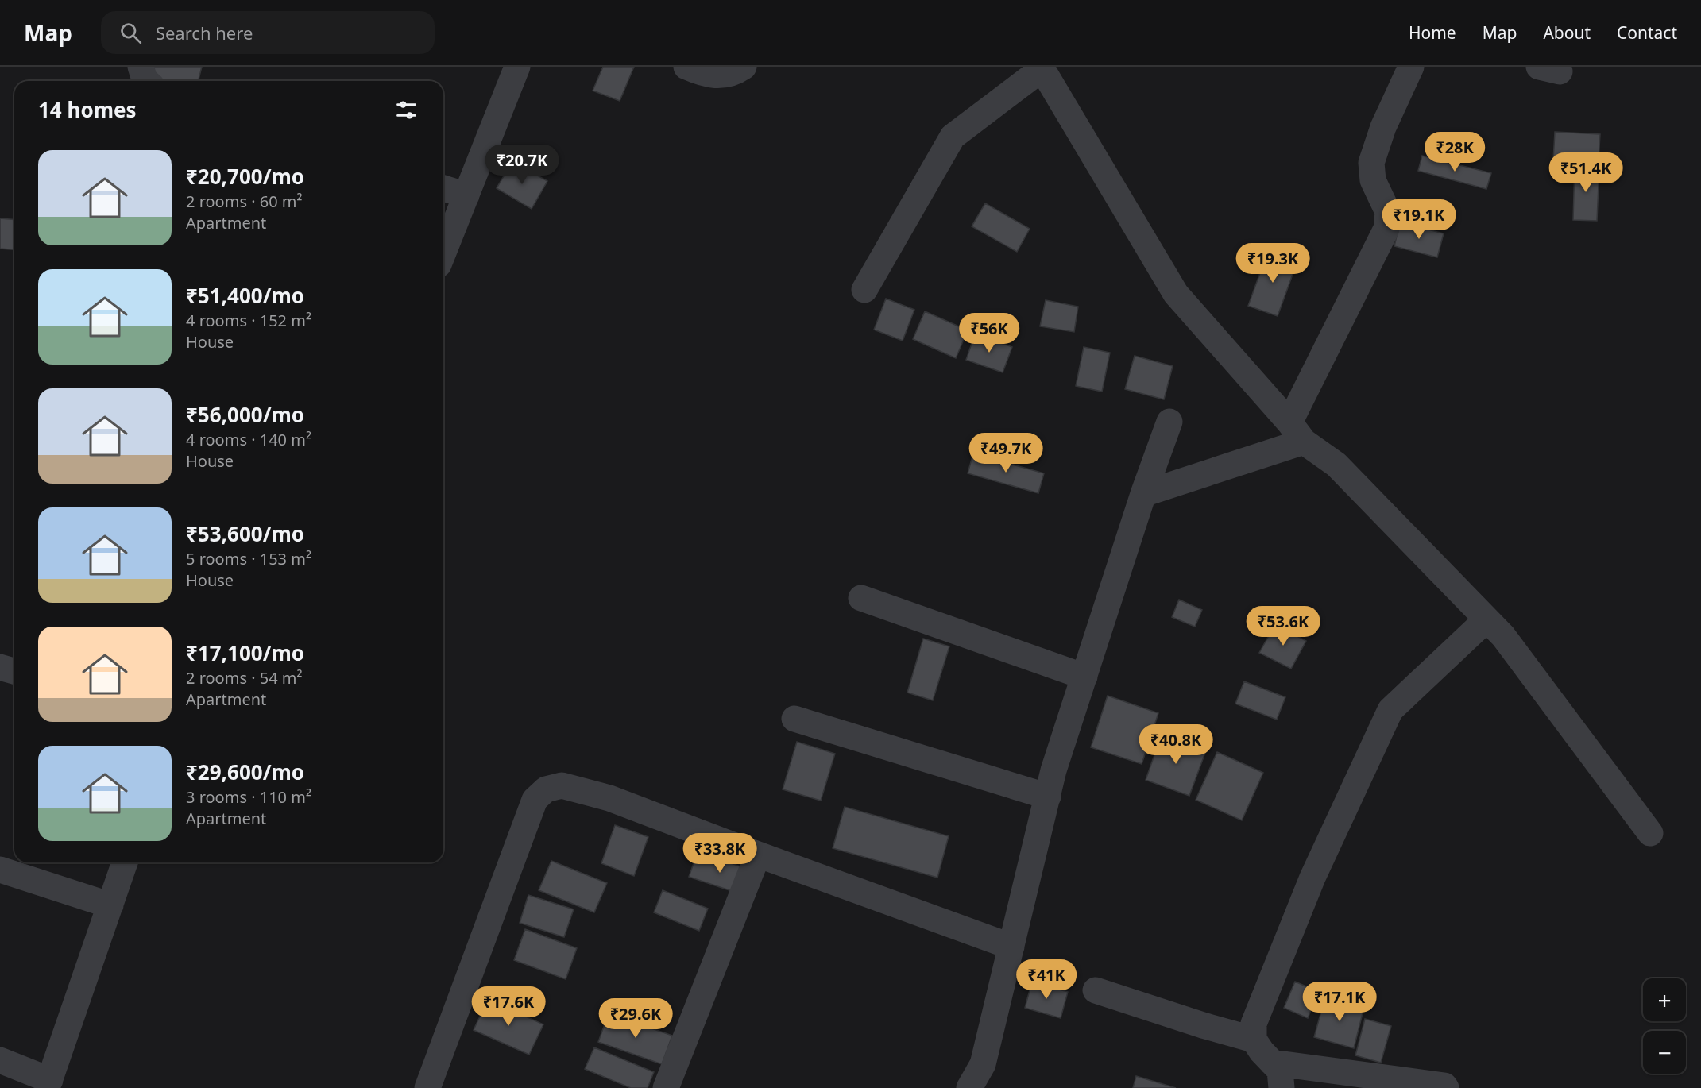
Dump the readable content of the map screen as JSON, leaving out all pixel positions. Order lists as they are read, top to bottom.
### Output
{
  "page": {
    "header": "Map",
    "search": "Search here",
    "nav": [
      "Home",
      "Map",
      "About",
      "Contact"
    ],
    "heading": "14 homes",
    "price": [
      "₹28K",
      "₹20.7K",
      "₹51.4K",
      "₹19.1K",
      "₹19.3K",
      "₹56K",
      "₹49.7K",
      "₹53.6K",
      "₹40.8K",
      "₹33.8K",
      "₹41K",
      "₹17.1K",
      "₹17.6K",
      "₹29.6K"
    ],
    "list": [
      {
        "name": "₹20,700/mo",
        "note": "2 rooms · 60 m² · Apartment"
      },
      {
        "name": "₹51,400/mo",
        "note": "4 rooms · 152 m² · House"
      },
      {
        "name": "₹56,000/mo",
        "note": "4 rooms · 140 m² · House"
      },
      {
        "name": "₹53,600/mo",
        "note": "5 rooms · 153 m² · House"
      },
      {
        "name": "₹17,100/mo",
        "note": "2 rooms · 54 m² · Apartment"
      },
      {
        "name": "₹29,600/mo",
        "note": "3 rooms · 110 m² · Apartment"
      }
    ],
    "map_buttons": ["+", "−"]
  }
}
